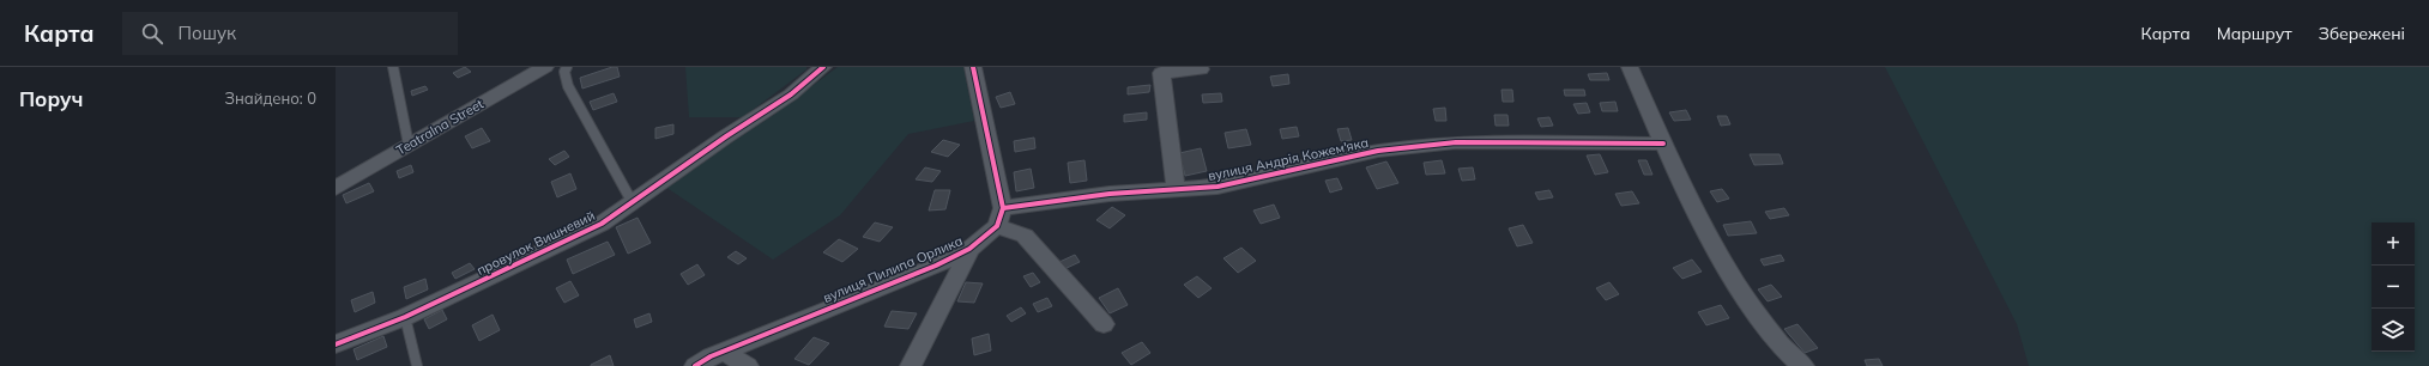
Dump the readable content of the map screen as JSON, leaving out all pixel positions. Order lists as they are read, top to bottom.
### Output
{
  "streets": {
    "street": [
      "Teatralna Street",
      "вулиця Андрія Кожем'яка",
      "провулок Вишневий",
      "вулиця Пилипа Орлика"
    ]
  },
  "crossings": [
    ["вулиця Андрія Кожем'яка", "вулиця Пилипа Орлика"]
  ],
  "page": {
    "header": "Карта",
    "search": "Пошук",
    "nav": ["Карта", "Маршрут", "Збережені"],
    "heading": ["Поруч", "Знайдено: 0"],
    "map_buttons": ["+", "−"]
  }
}
